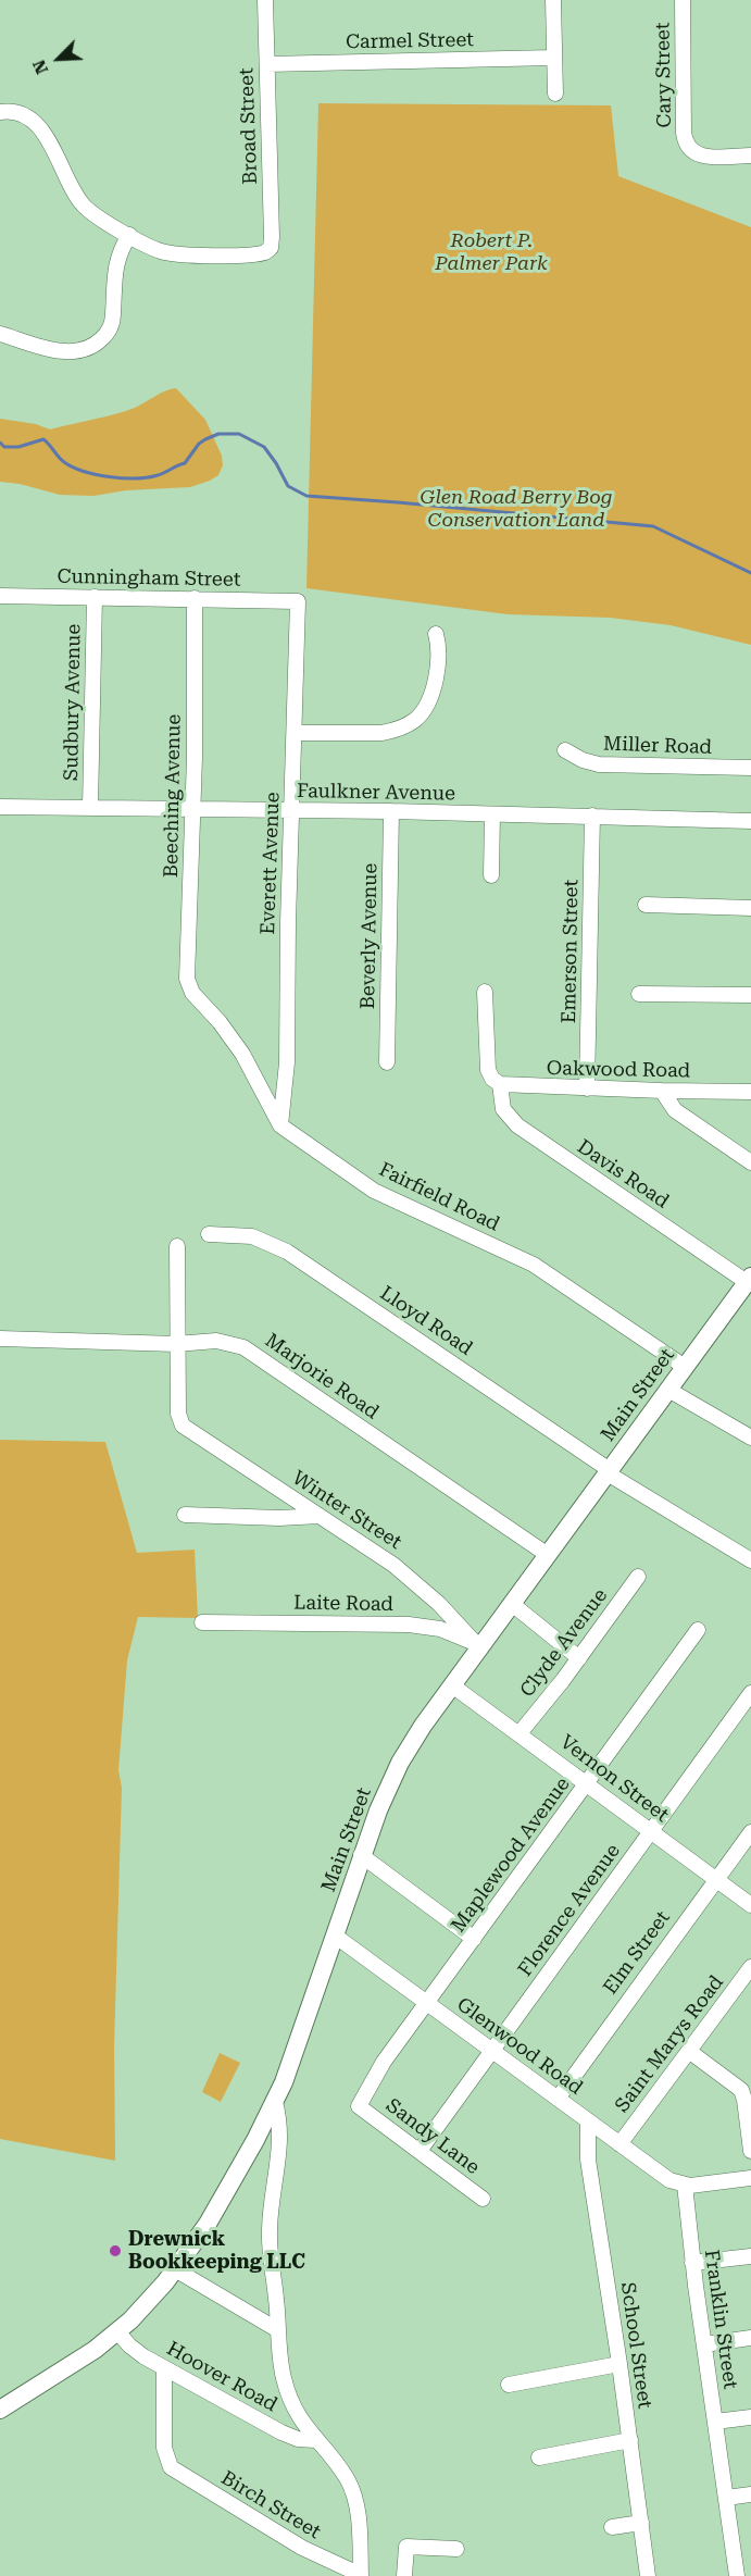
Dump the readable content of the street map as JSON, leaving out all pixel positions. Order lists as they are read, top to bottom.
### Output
{
  "streets": {
    "main road": ["Main Street"],
    "street": [
      "Carmel Street",
      "Cary Street",
      "Broad Street",
      "Cunningham Street",
      "Sudbury Avenue",
      "Miller Road",
      "Faulkner Avenue",
      "Beeching Avenue",
      "Everett Avenue",
      "Beverly Avenue",
      "Emerson Street",
      "Oakwood Road",
      "Davis Road",
      "Fairfield Road",
      "Lloyd Road",
      "Marjorie Road",
      "Winter Street",
      "Laite Road",
      "Clyde Avenue",
      "Vernon Street",
      "Maplewood Avenue",
      "Florence Avenue",
      "Elm Street",
      "Saint Marys Road",
      "Glenwood Road",
      "Sandy Lane",
      "Franklin Street",
      "School Street",
      "Hoover Road",
      "Birch Street"
    ]
  },
  "crossings": [
    ["Carmel Street", "Broad Street"],
    ["Cunningham Street", "Sudbury Avenue"],
    ["Cunningham Street", "Beeching Avenue"],
    ["Cunningham Street", "Everett Avenue"],
    ["Sudbury Avenue", "Faulkner Avenue"],
    ["Faulkner Avenue", "Beeching Avenue"],
    ["Faulkner Avenue", "Everett Avenue"],
    ["Faulkner Avenue", "Beverly Avenue"],
    ["Faulkner Avenue", "Emerson Street"],
    ["Beeching Avenue", "Fairfield Road"],
    ["Everett Avenue", "Fairfield Road"],
    ["Emerson Street", "Oakwood Road"],
    ["Oakwood Road", "Davis Road"],
    ["Davis Road", "Main Street"],
    ["Fairfield Road", "Main Street"],
    ["Lloyd Road", "Main Street"],
    ["Marjorie Road", "Main Street"],
    ["Marjorie Road", "Winter Street"],
    ["Main Street", "Winter Street"],
    ["Main Street", "Laite Road"],
    ["Main Street", "Vernon Street"],
    ["Main Street", "Glenwood Road"],
    ["Main Street", "Hoover Road"],
    ["Winter Street", "Laite Road"],
    ["Clyde Avenue", "Vernon Street"],
    ["Vernon Street", "Maplewood Avenue"],
    ["Vernon Street", "Florence Avenue"],
    ["Vernon Street", "Elm Street"],
    ["Maplewood Avenue", "Glenwood Road"],
    ["Maplewood Avenue", "Sandy Lane"],
    ["Florence Avenue", "Glenwood Road"],
    ["Florence Avenue", "Sandy Lane"],
    ["Elm Street", "Glenwood Road"],
    ["Saint Marys Road", "Glenwood Road"],
    ["Glenwood Road", "Franklin Street"],
    ["Glenwood Road", "School Street"],
    ["Hoover Road", "Birch Street"]
  ],
  "parks": ["Robert P. Palmer Park", "Glen Road Berry Bog Conservation Land"],
  "places": ["Drewnick Bookkeeping LLC"],
  "north": "bottom left"
}
